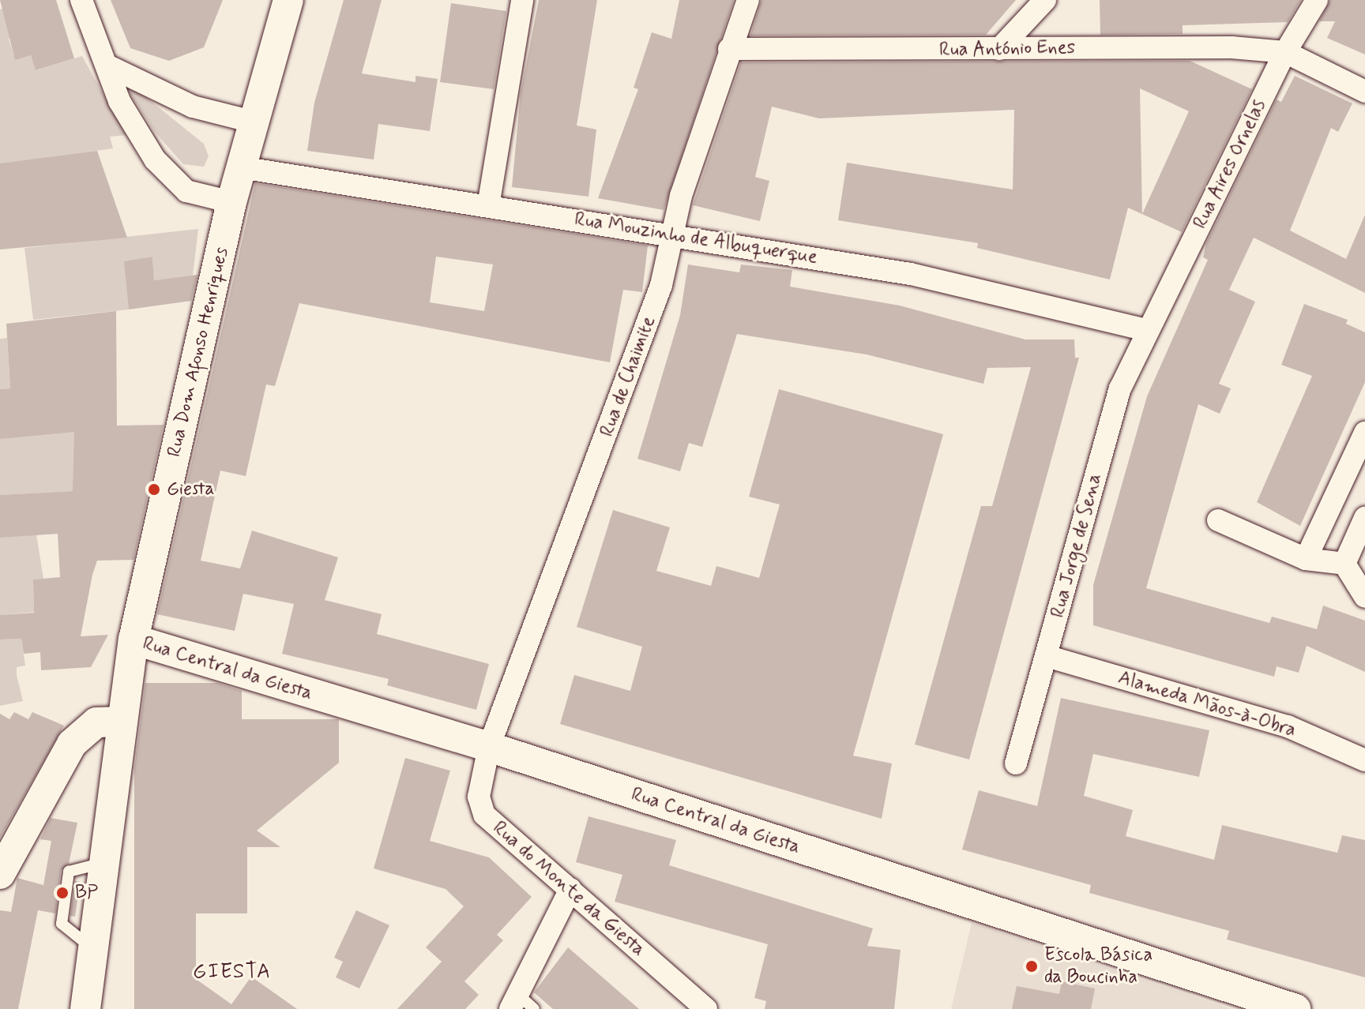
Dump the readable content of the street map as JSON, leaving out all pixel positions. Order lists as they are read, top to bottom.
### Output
{
  "streets": {
    "street": [
      "Rua António Enes",
      "Rua Aires Ornelas",
      "Rua Mouzinho de Albuquerque",
      "Rua Dom Afonso Henriques",
      "Rua de Chaimite",
      "Rua Jorge de Sena",
      "Rua Central da Giesta",
      "Alameda Mãos-à-Obra",
      "Rua do Monte da Giesta"
    ]
  },
  "crossings": [
    ["Rua António Enes", "Rua Aires Ornelas"],
    ["Rua António Enes", "Rua de Chaimite"],
    ["Rua Aires Ornelas", "Rua Mouzinho de Albuquerque"],
    ["Rua Aires Ornelas", "Rua Jorge de Sena"],
    ["Rua Mouzinho de Albuquerque", "Rua Dom Afonso Henriques"],
    ["Rua Mouzinho de Albuquerque", "Rua de Chaimite"],
    ["Rua Mouzinho de Albuquerque", "Rua Jorge de Sena"],
    ["Rua Dom Afonso Henriques", "Rua Central da Giesta"],
    ["Rua de Chaimite", "Rua Central da Giesta"],
    ["Rua de Chaimite", "Rua do Monte da Giesta"],
    ["Rua Jorge de Sena", "Alameda Mãos-à-Obra"],
    ["Rua Central da Giesta", "Rua do Monte da Giesta"]
  ],
  "districts": ["GIESTA"],
  "places": ["Giesta", "BP", "Escola Básica da Boucinha"]
}
